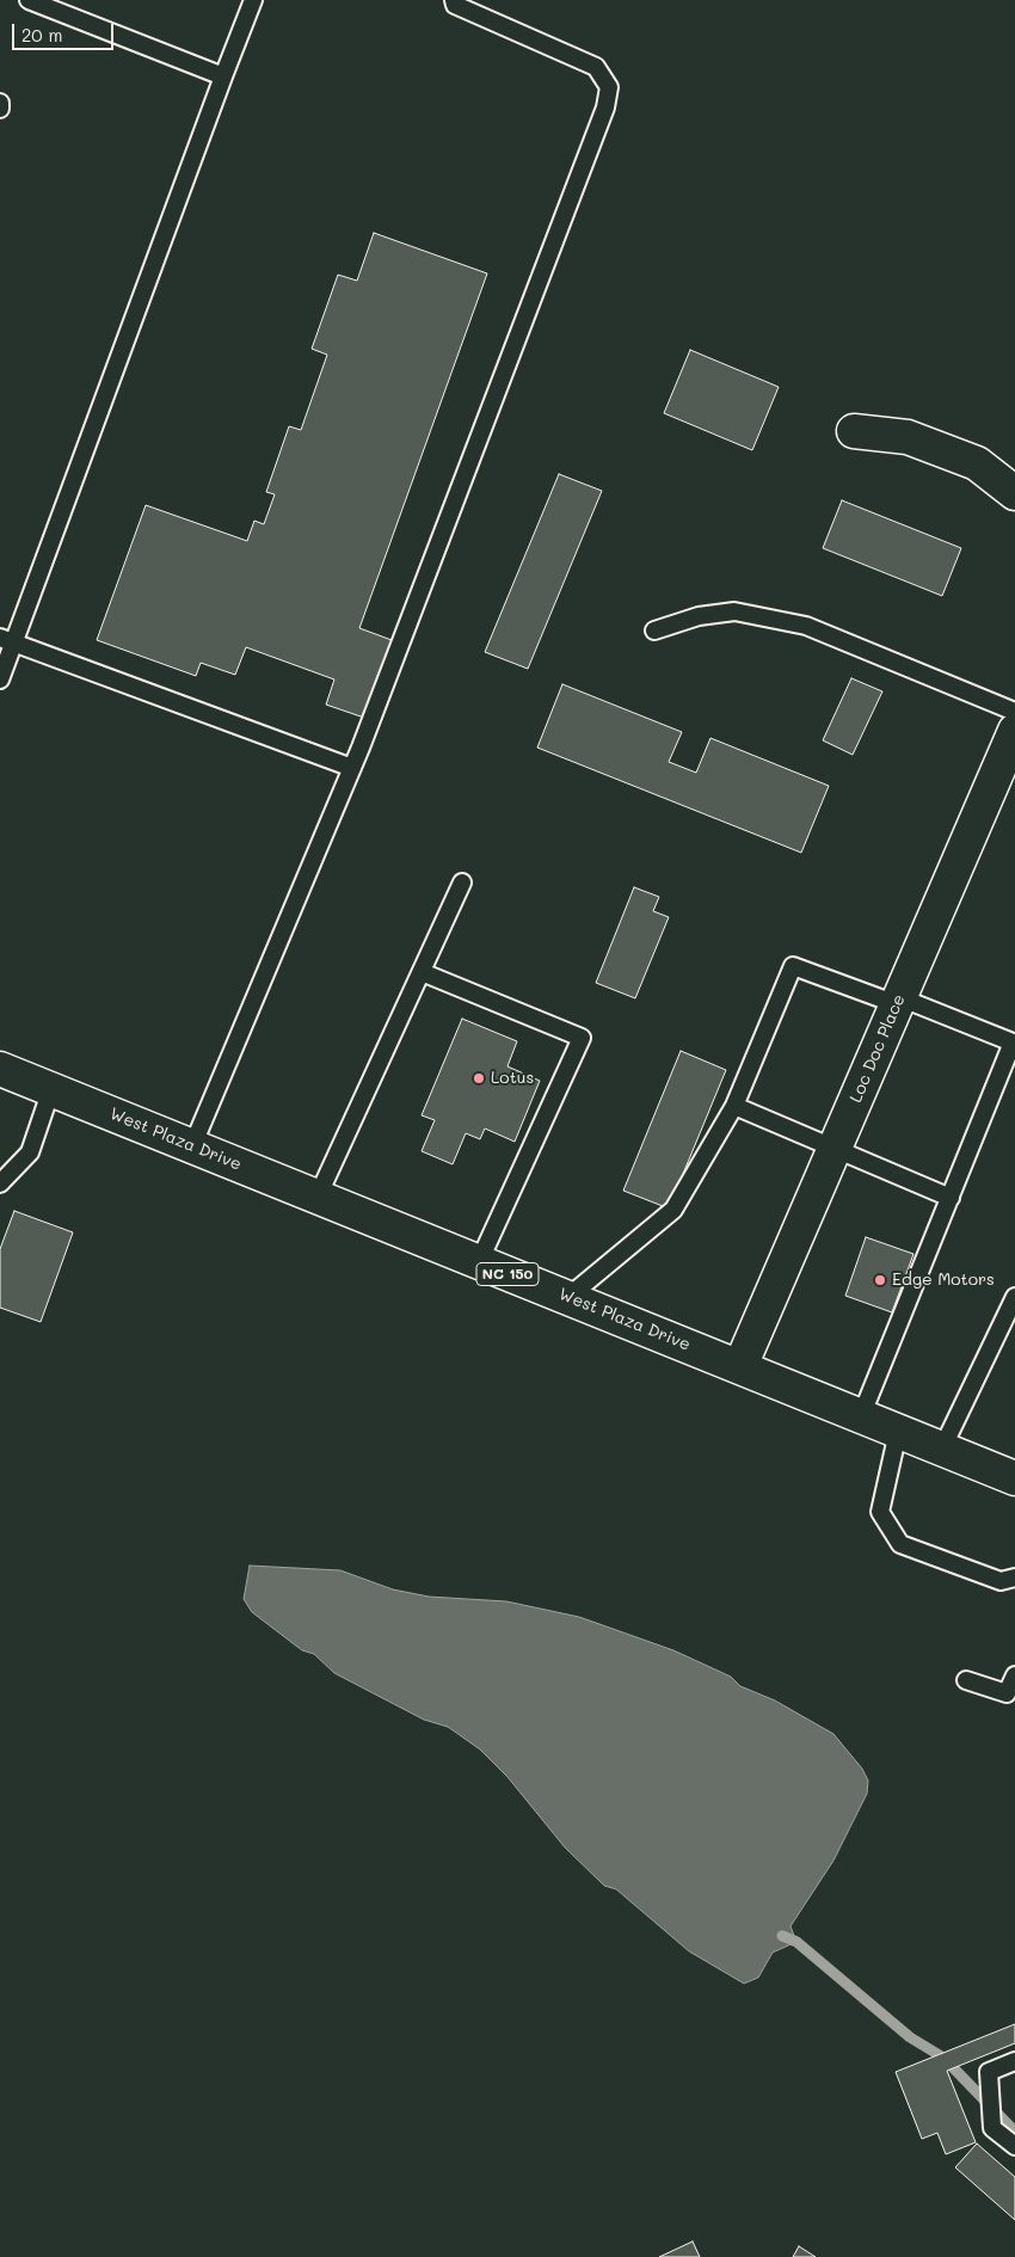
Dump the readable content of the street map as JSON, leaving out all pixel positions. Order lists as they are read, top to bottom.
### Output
{
  "streets": {
    "main road": ["Loc Doc Place", "West Plaza Drive", "NC 150"]
  },
  "crossings": [
    ["Loc Doc Place", "West Plaza Drive"]
  ],
  "places": ["Lotus", "Edge Motors"],
  "scale_bar": "20 m"
}
